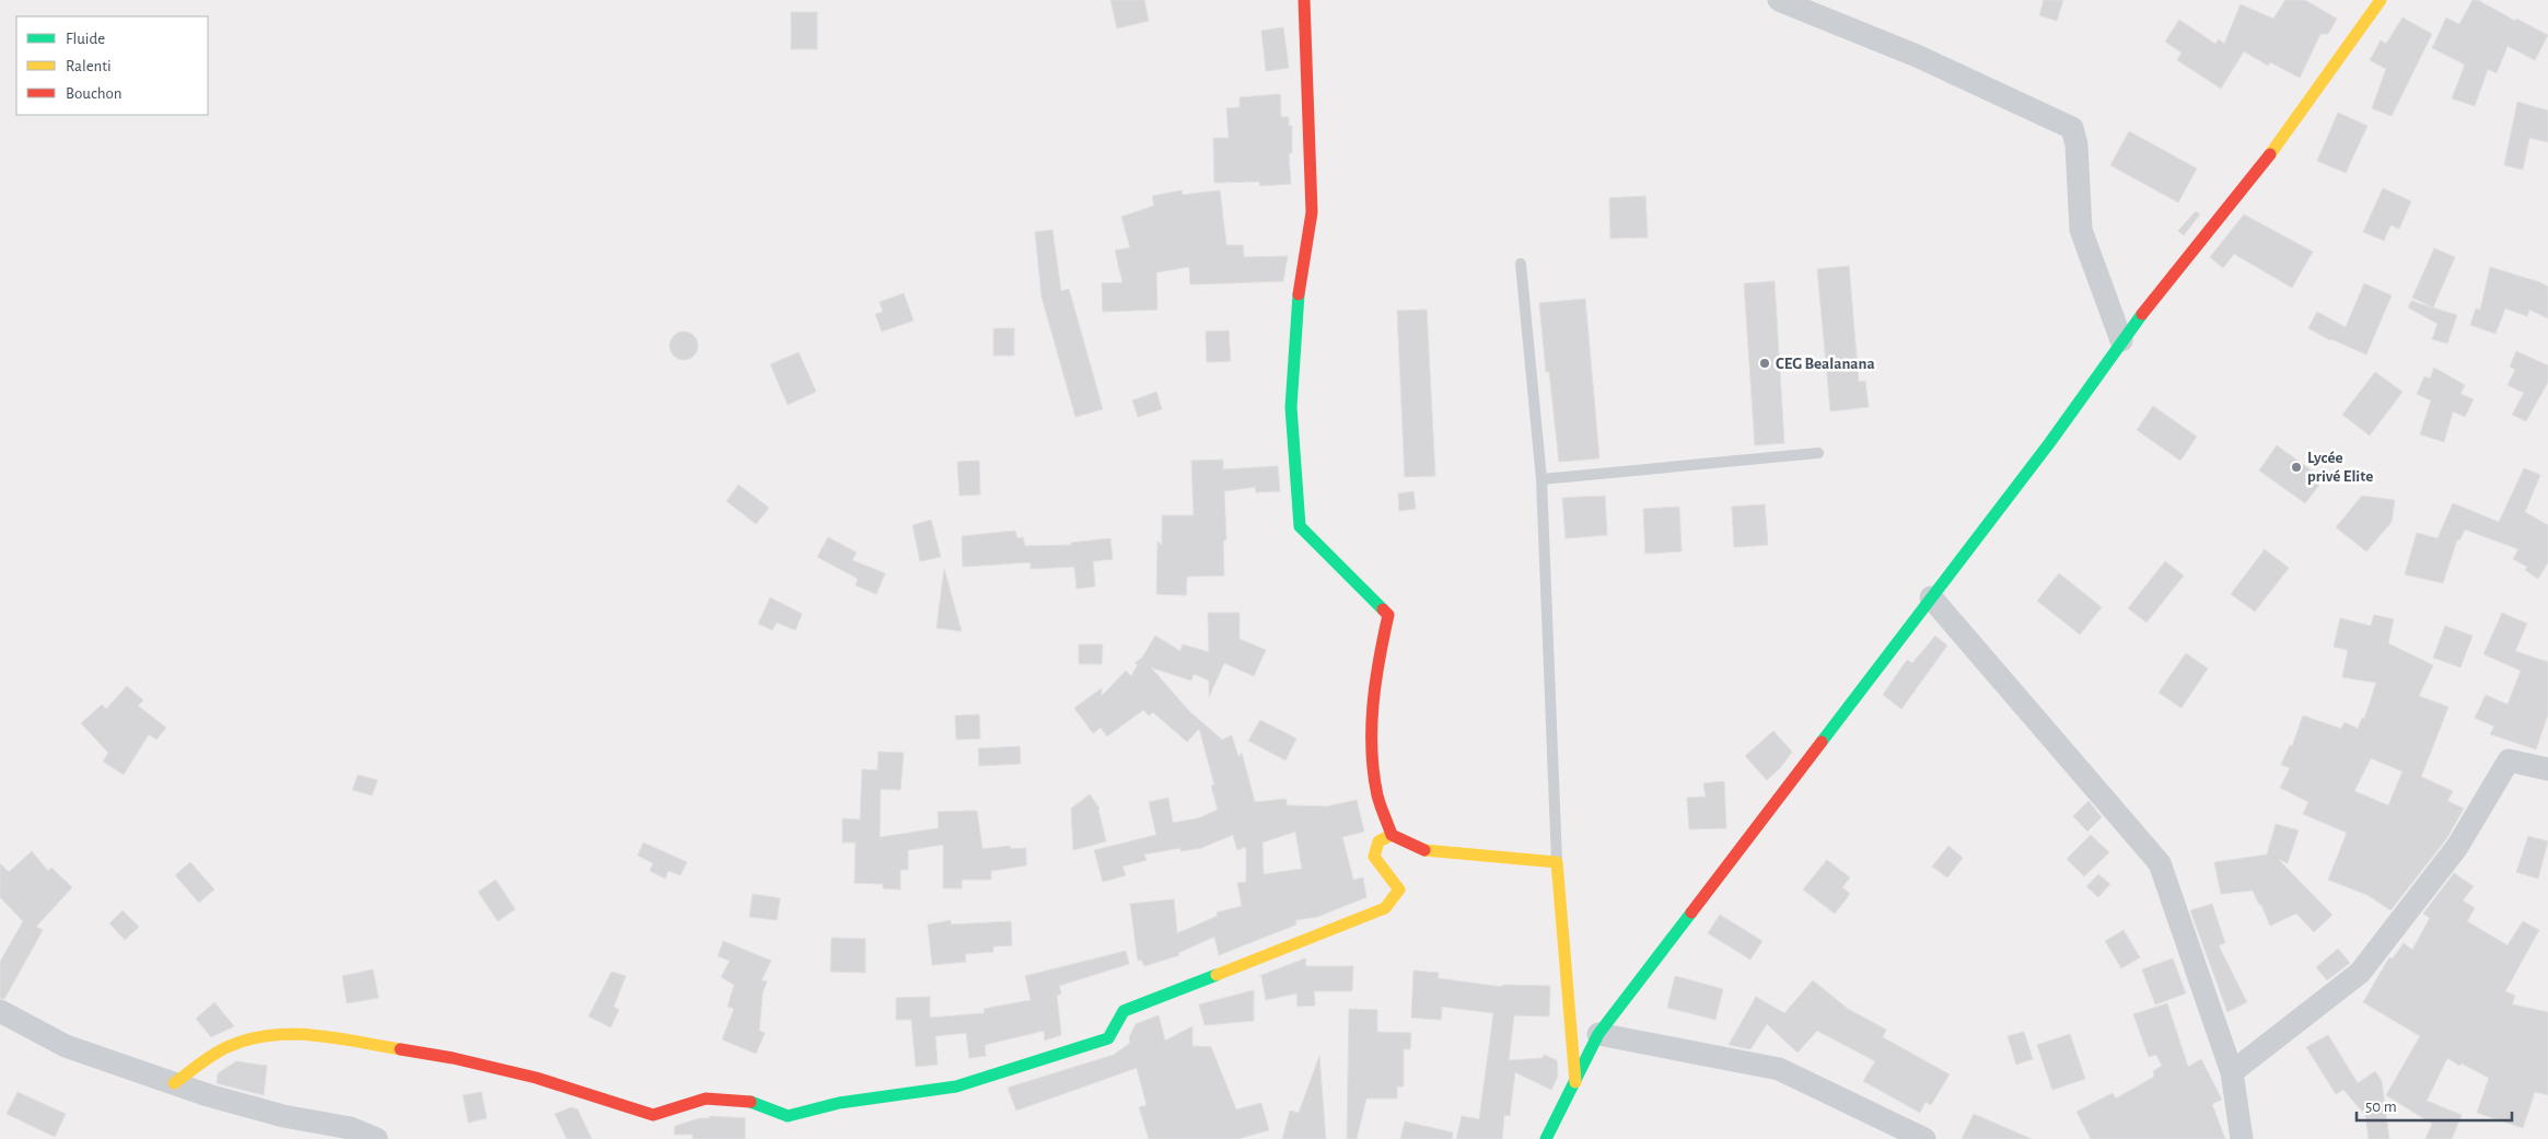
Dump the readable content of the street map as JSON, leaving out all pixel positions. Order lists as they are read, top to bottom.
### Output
{
  "places": ["CEG Bealanana", "Lycée privé Elite"],
  "legend": ["Fluide", "Ralenti", "Bouchon"],
  "scale_bar": "50 m"
}
